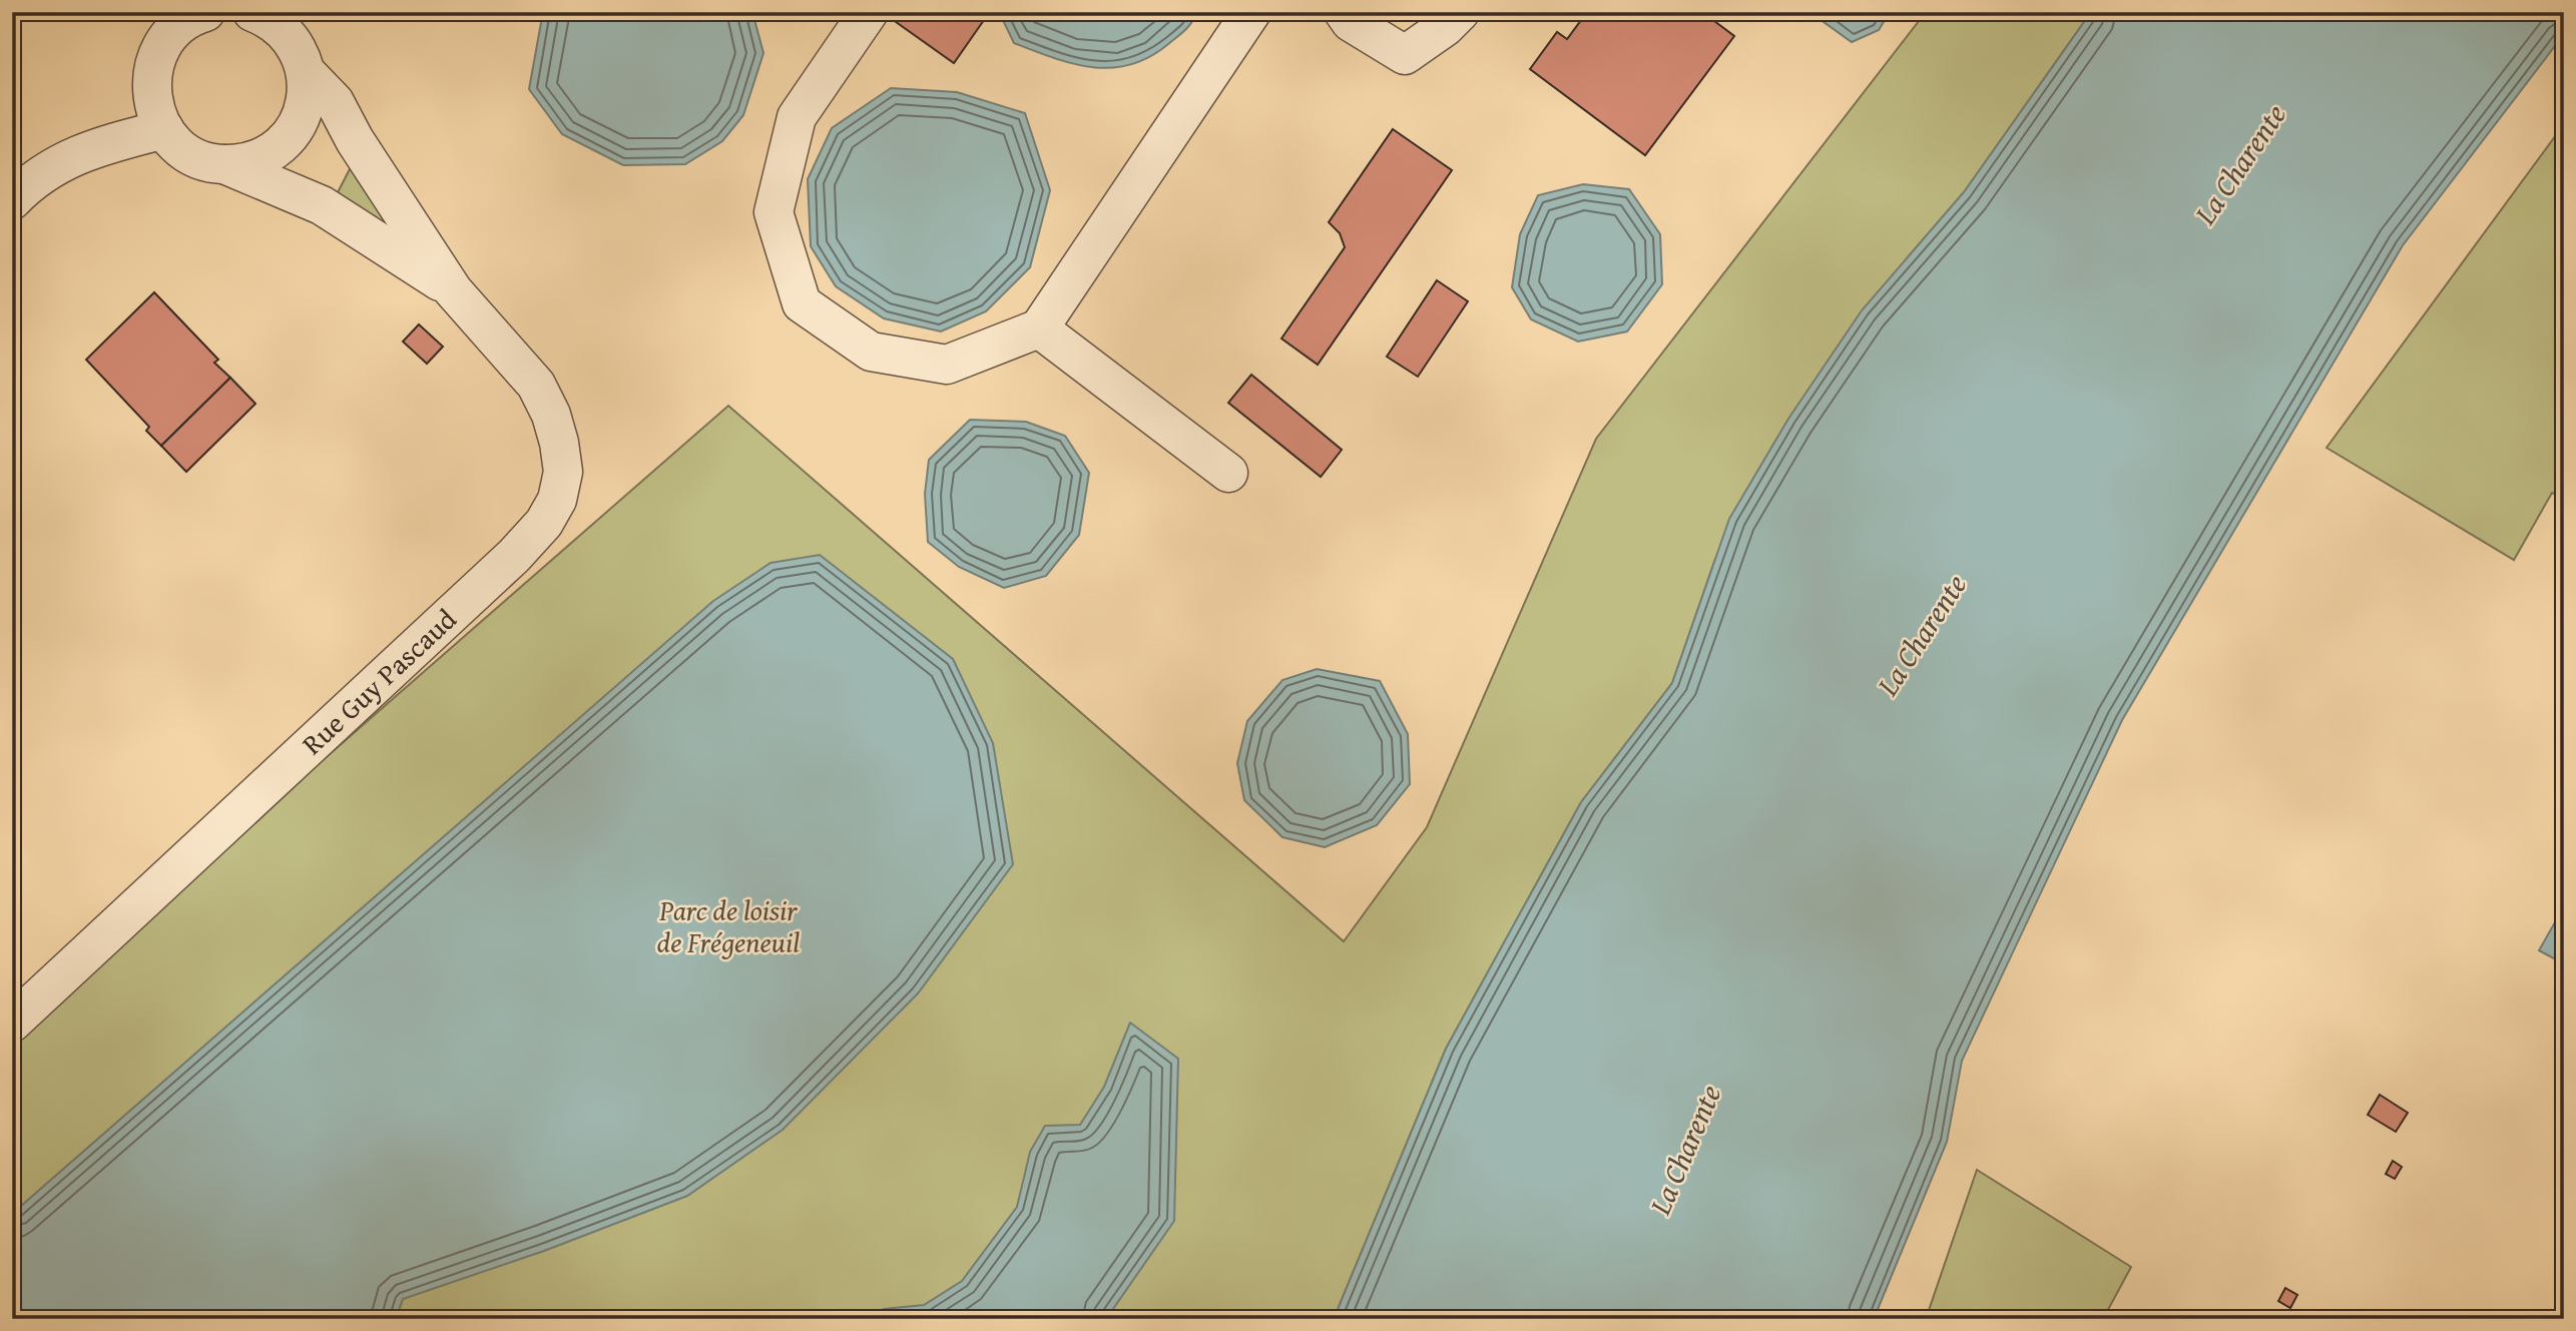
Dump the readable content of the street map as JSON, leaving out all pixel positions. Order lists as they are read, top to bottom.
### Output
{
  "streets": {
    "street": ["Rue Guy Pascaud"]
  },
  "water": ["La Charente"],
  "parks": ["Parc de loisir de Frégeneuil"]
}
